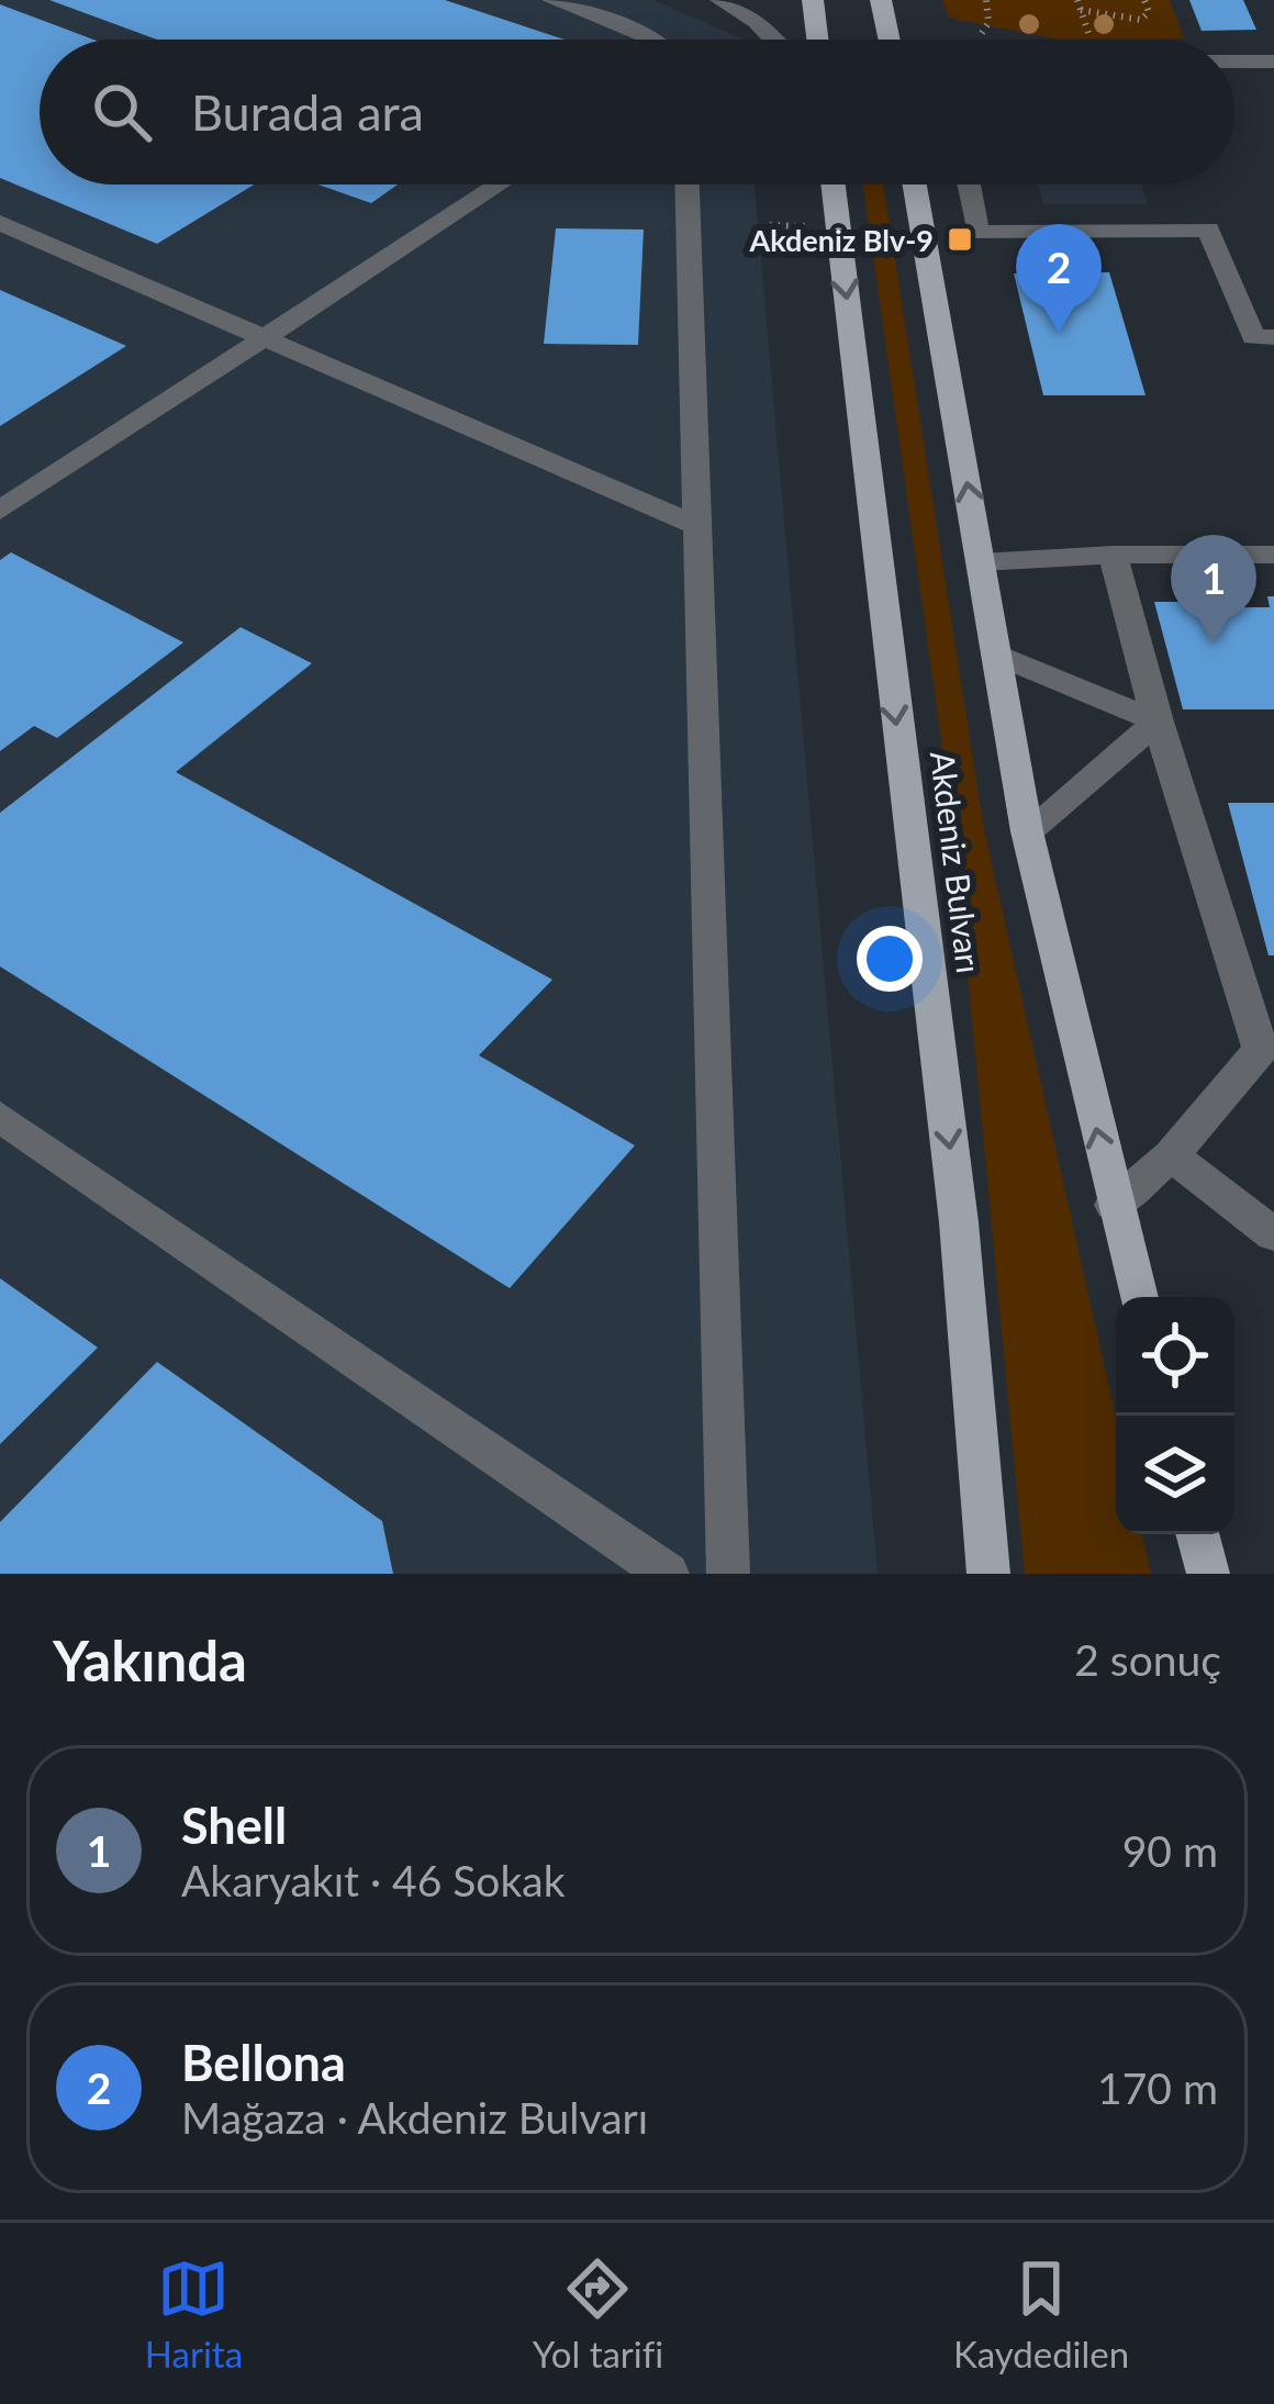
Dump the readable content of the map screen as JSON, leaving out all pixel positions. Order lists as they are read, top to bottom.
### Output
{
  "streets": {
    "main road": ["Akdeniz Bulvarı"]
  },
  "places": {
    "transit": ["Akdeniz Blv-9"]
  },
  "page": {
    "search": "Burada ara",
    "pins": ["2", "1"],
    "heading": ["Yakında", "2 sonuç"],
    "list": [
      {
        "mark": "1",
        "name": "Shell",
        "note": "Akaryakıt · 46 Sokak",
        "value": "90 m"
      },
      {
        "mark": "2",
        "name": "Bellona",
        "note": "Mağaza · Akdeniz Bulvarı",
        "value": "170 m"
      }
    ],
    "nav": ["Harita", "Yol tarifi", "Kaydedilen"]
  }
}
